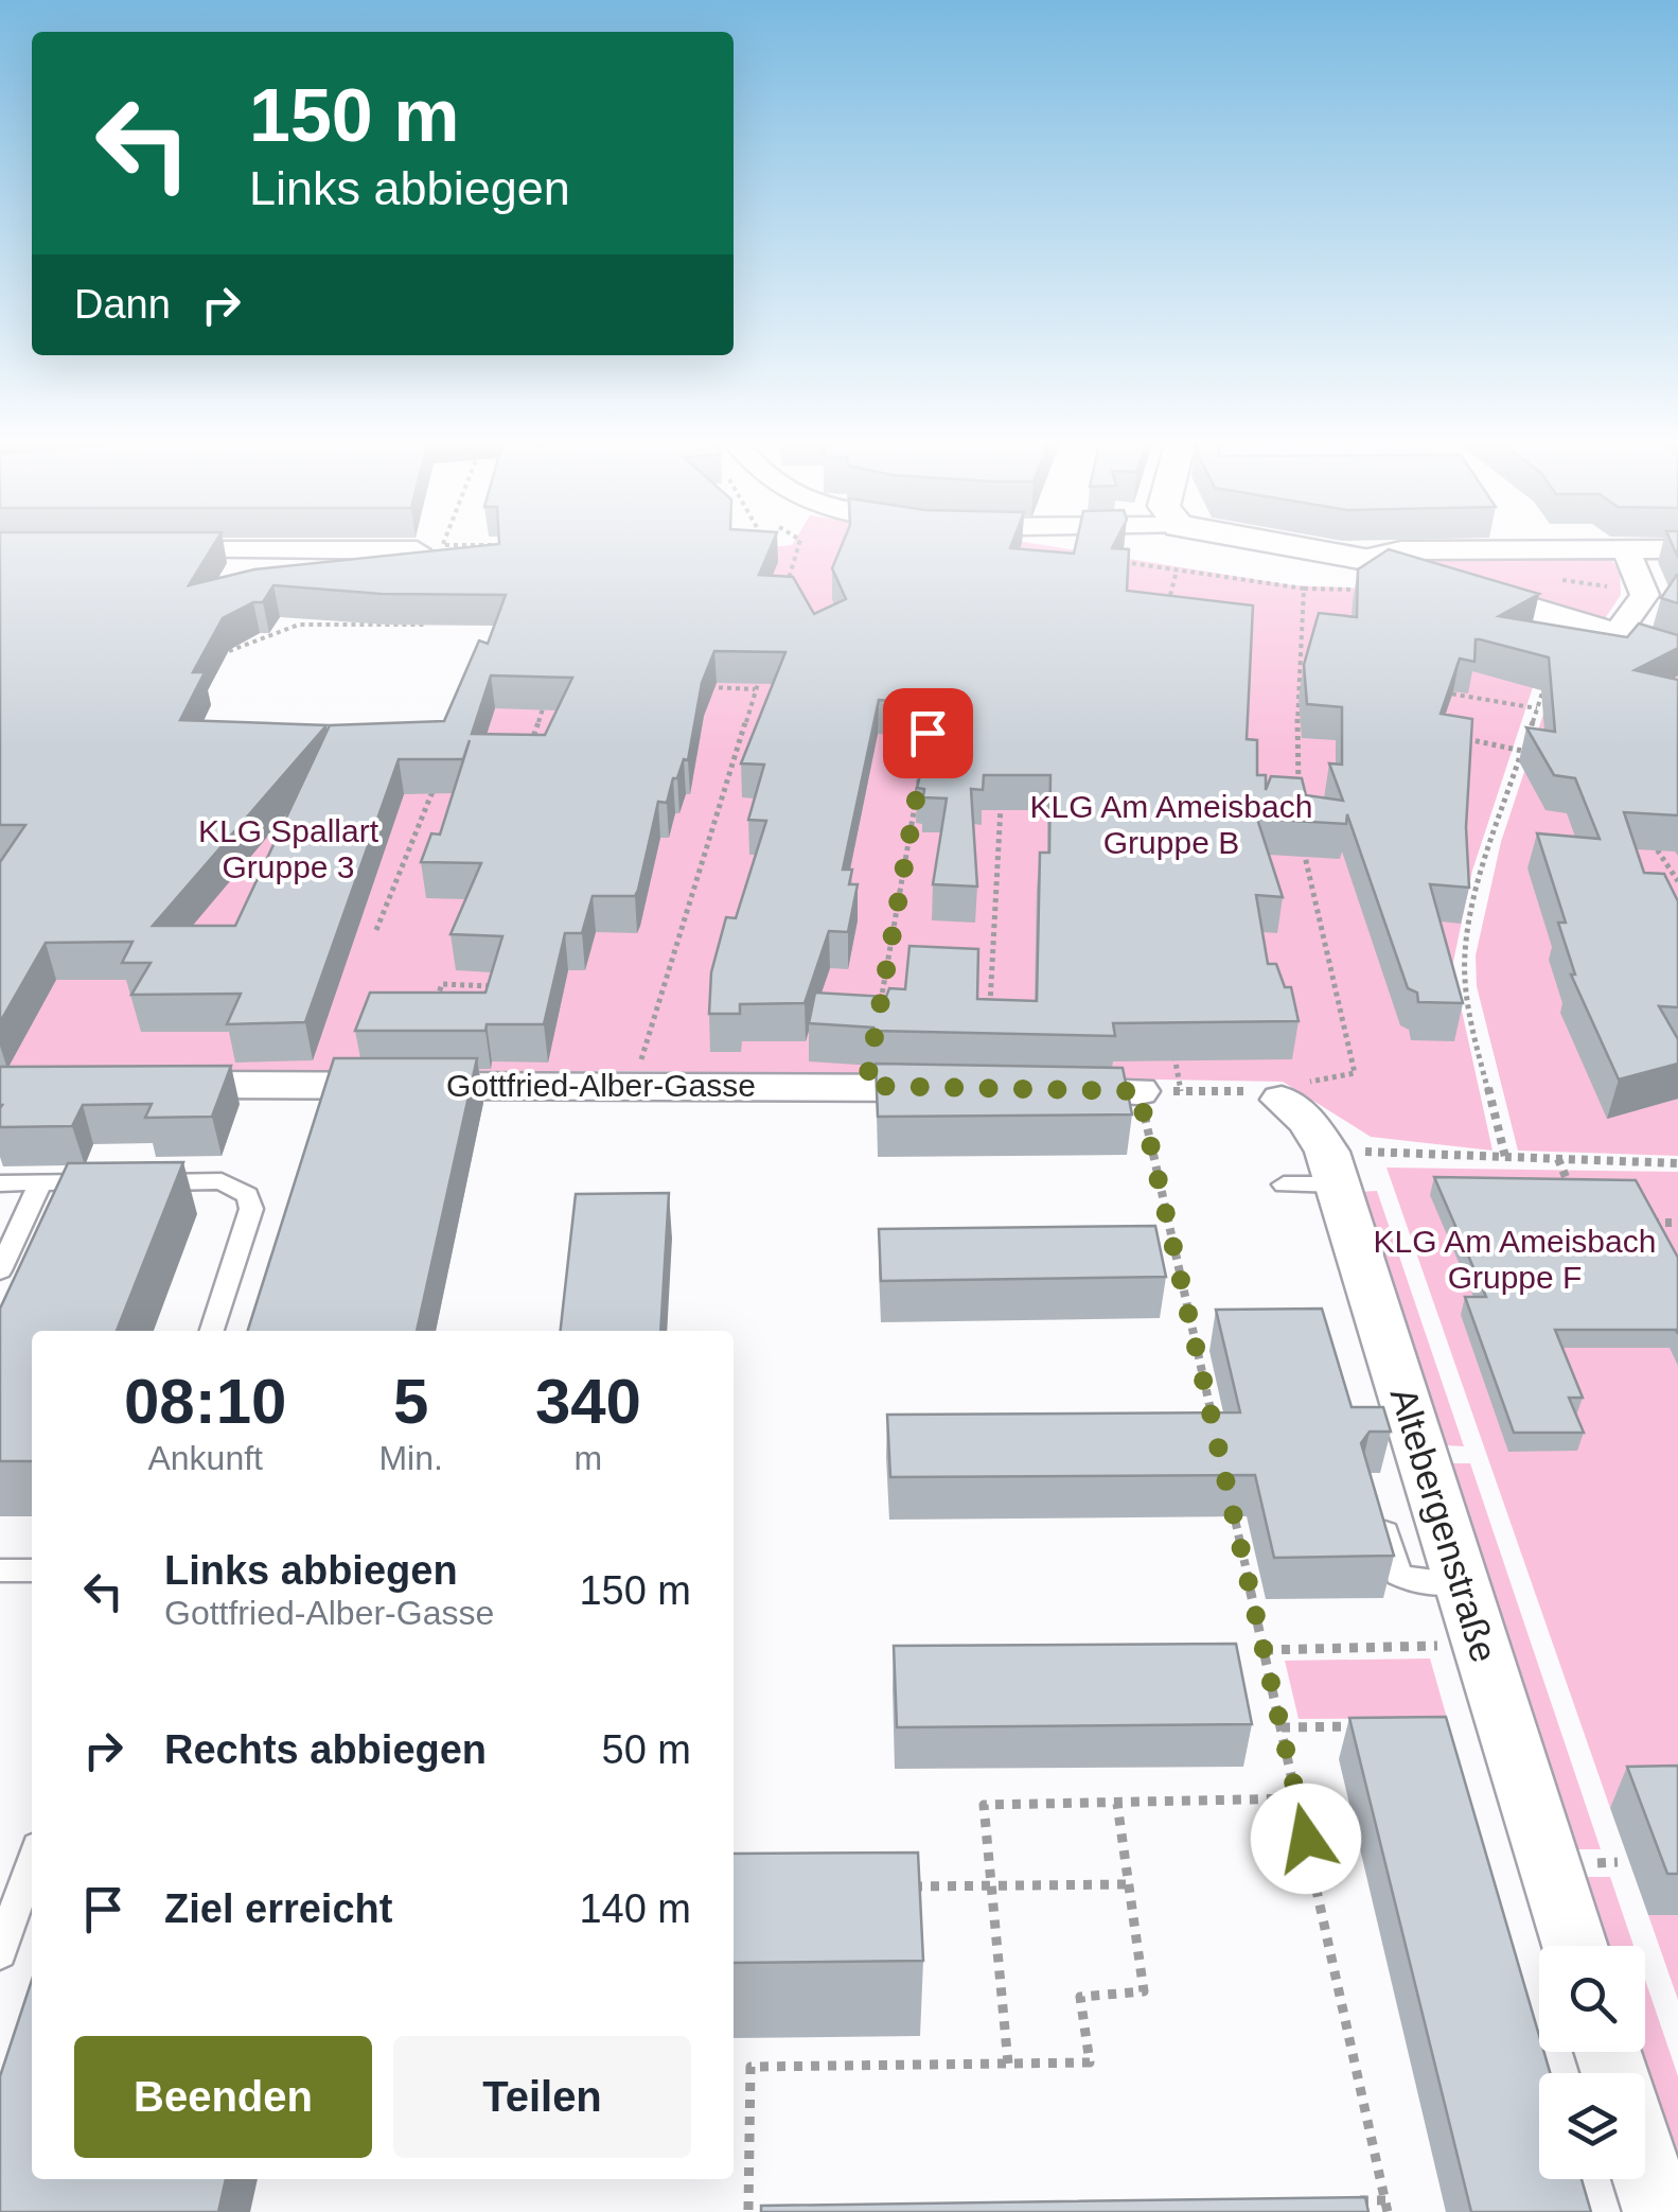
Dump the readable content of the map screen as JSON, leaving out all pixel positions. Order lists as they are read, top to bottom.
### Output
{
  "streets": {
    "street": ["Gottfried-Alber-Gasse", "Altebergenstraße"]
  },
  "parks": ["KLG Am Ameisbach Gruppe B", "KLG Spallart Gruppe 3", "KLG Am Ameisbach Gruppe F"],
  "page": {
    "turn": ["150 m", "Links abbiegen"],
    "then": "Dann",
    "eta": [
      "08:10",
      "Ankunft",
      "5",
      "Min.",
      "340",
      "m"
    ],
    "list": [
      {
        "name": "Links abbiegen",
        "note": "Gottfried-Alber-Gasse",
        "value": "150 m"
      },
      {
        "name": "Rechts abbiegen",
        "value": "50 m"
      },
      {
        "name": "Ziel erreicht",
        "value": "140 m"
      }
    ],
    "buttons": ["Beenden", "Teilen"]
  }
}
